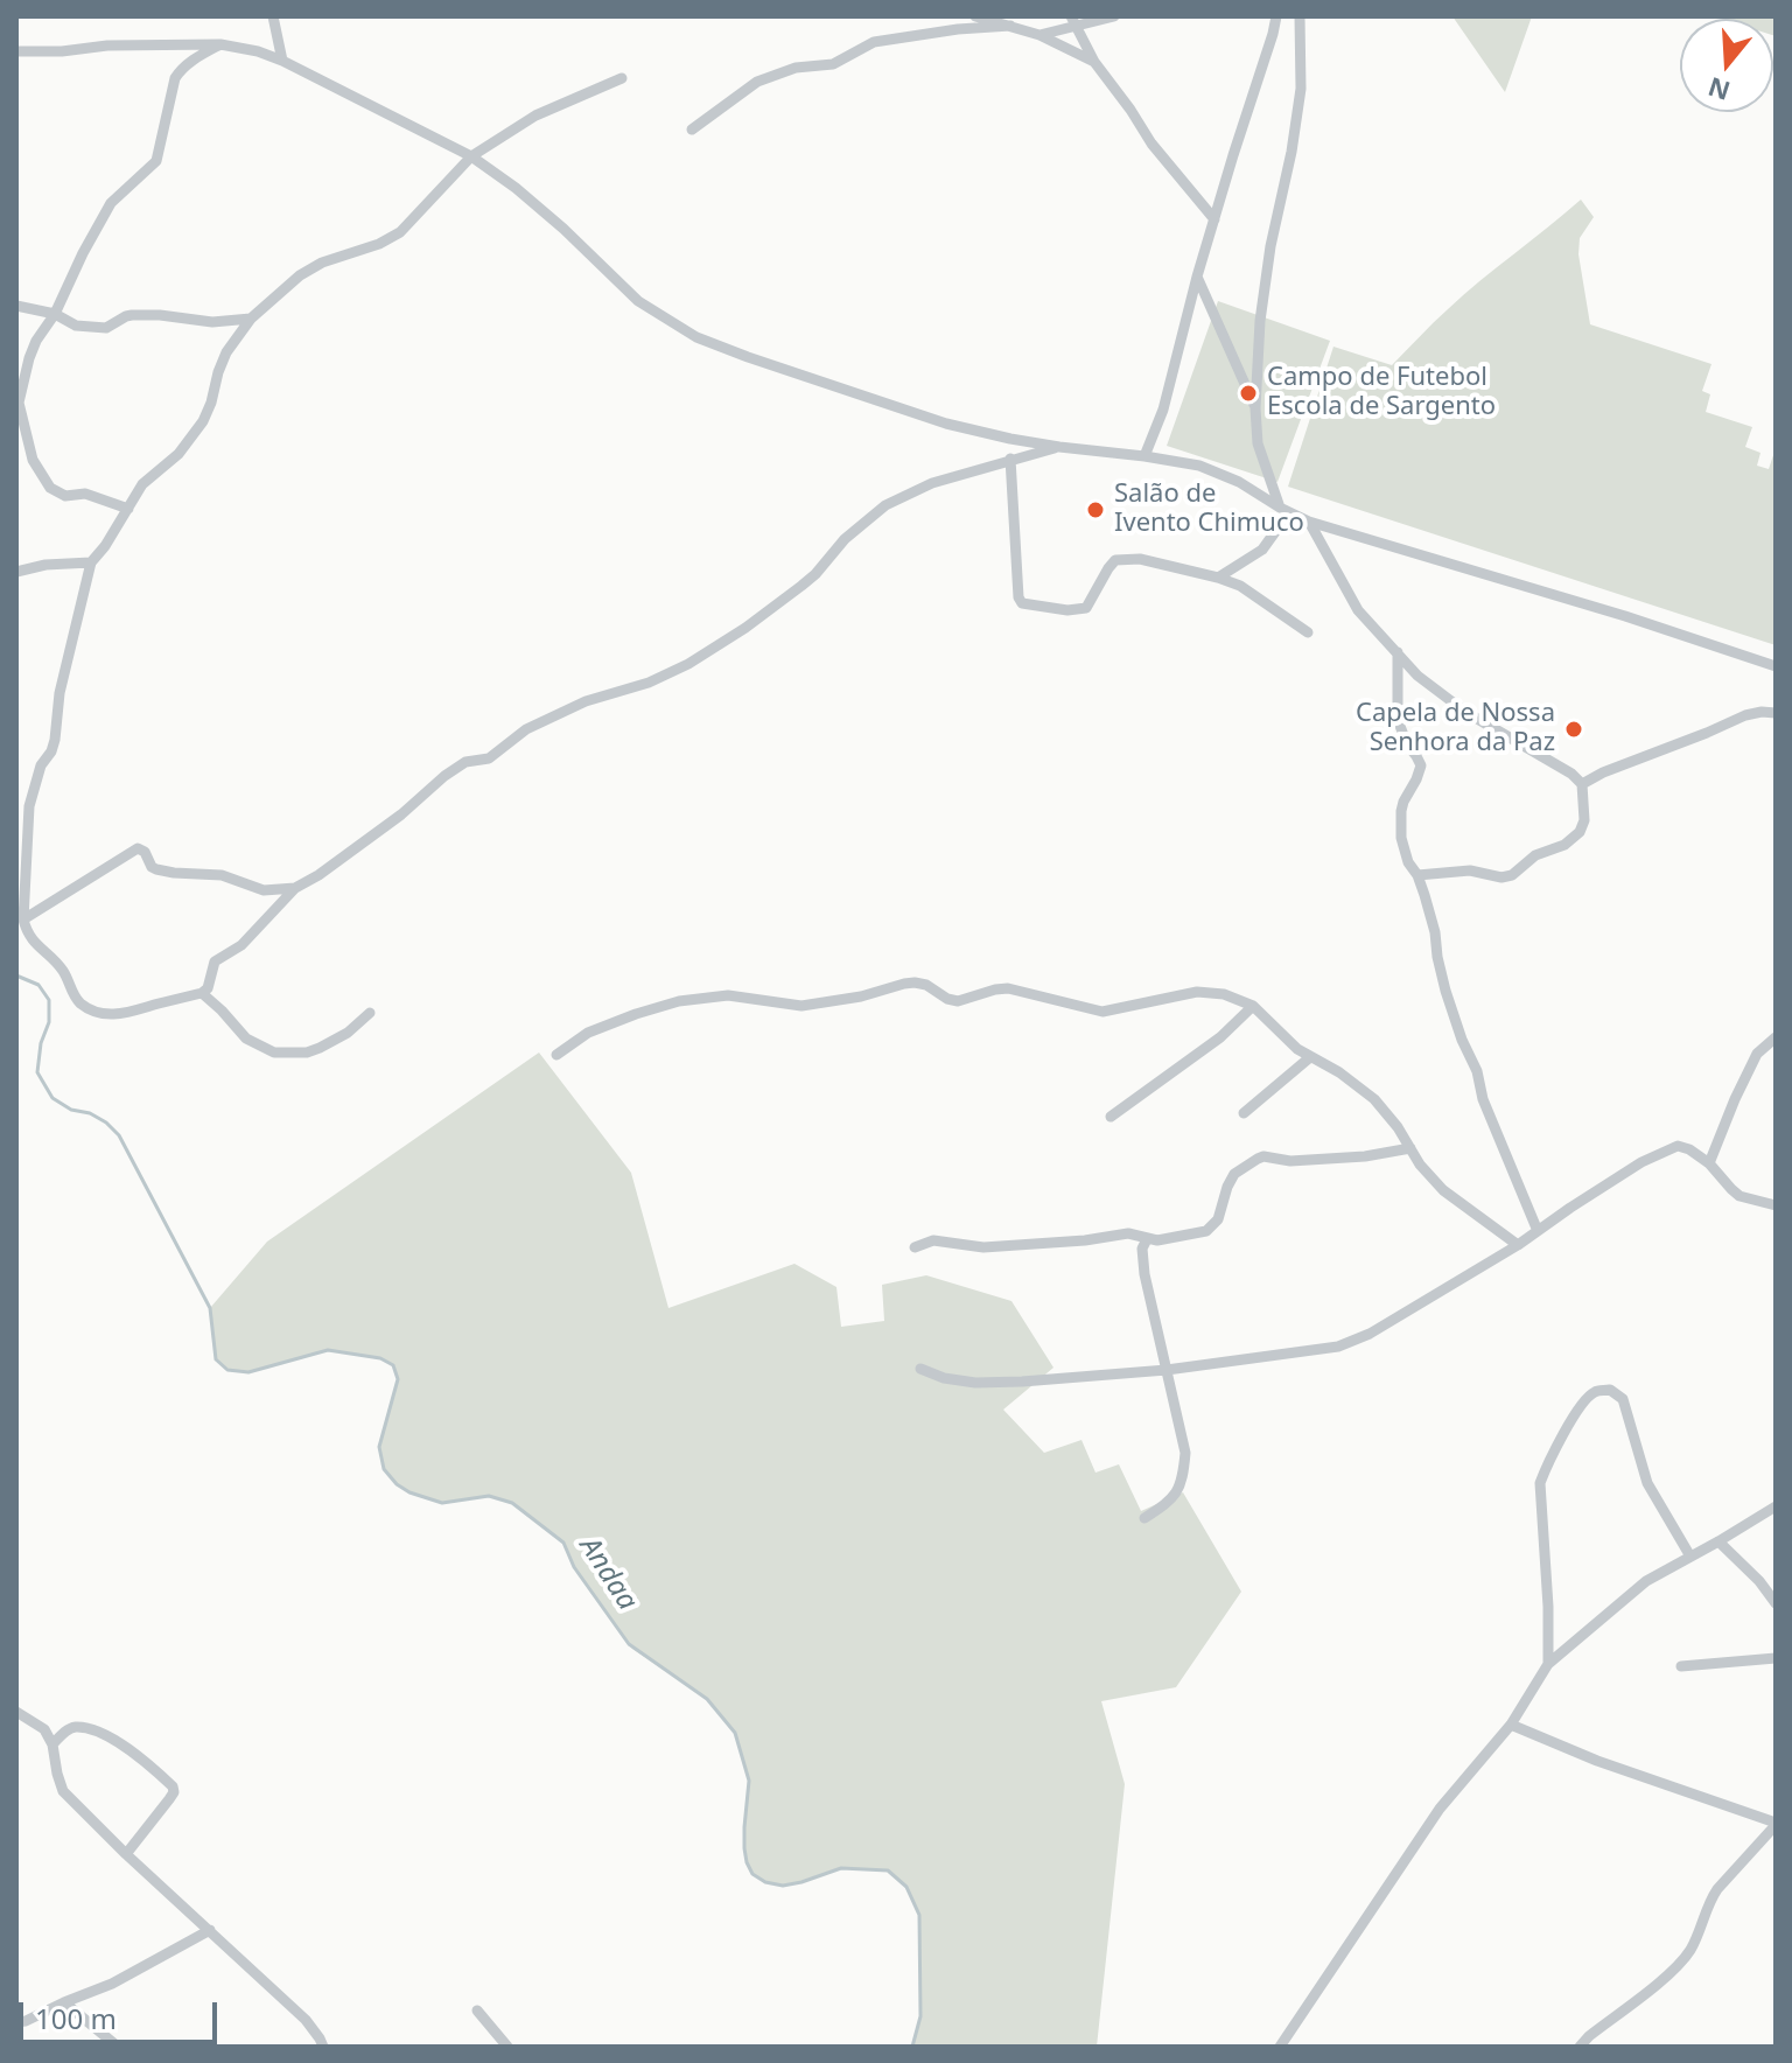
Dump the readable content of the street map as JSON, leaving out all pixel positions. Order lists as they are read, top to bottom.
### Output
{
  "water": ["Andaa"],
  "places": ["Campo de Futebol Escola de Sargento", "Salão de Ivento Chimuco", "Capela de Nossa Senhora da Paz"],
  "scale_bar": "100 m",
  "north": "bottom"
}
